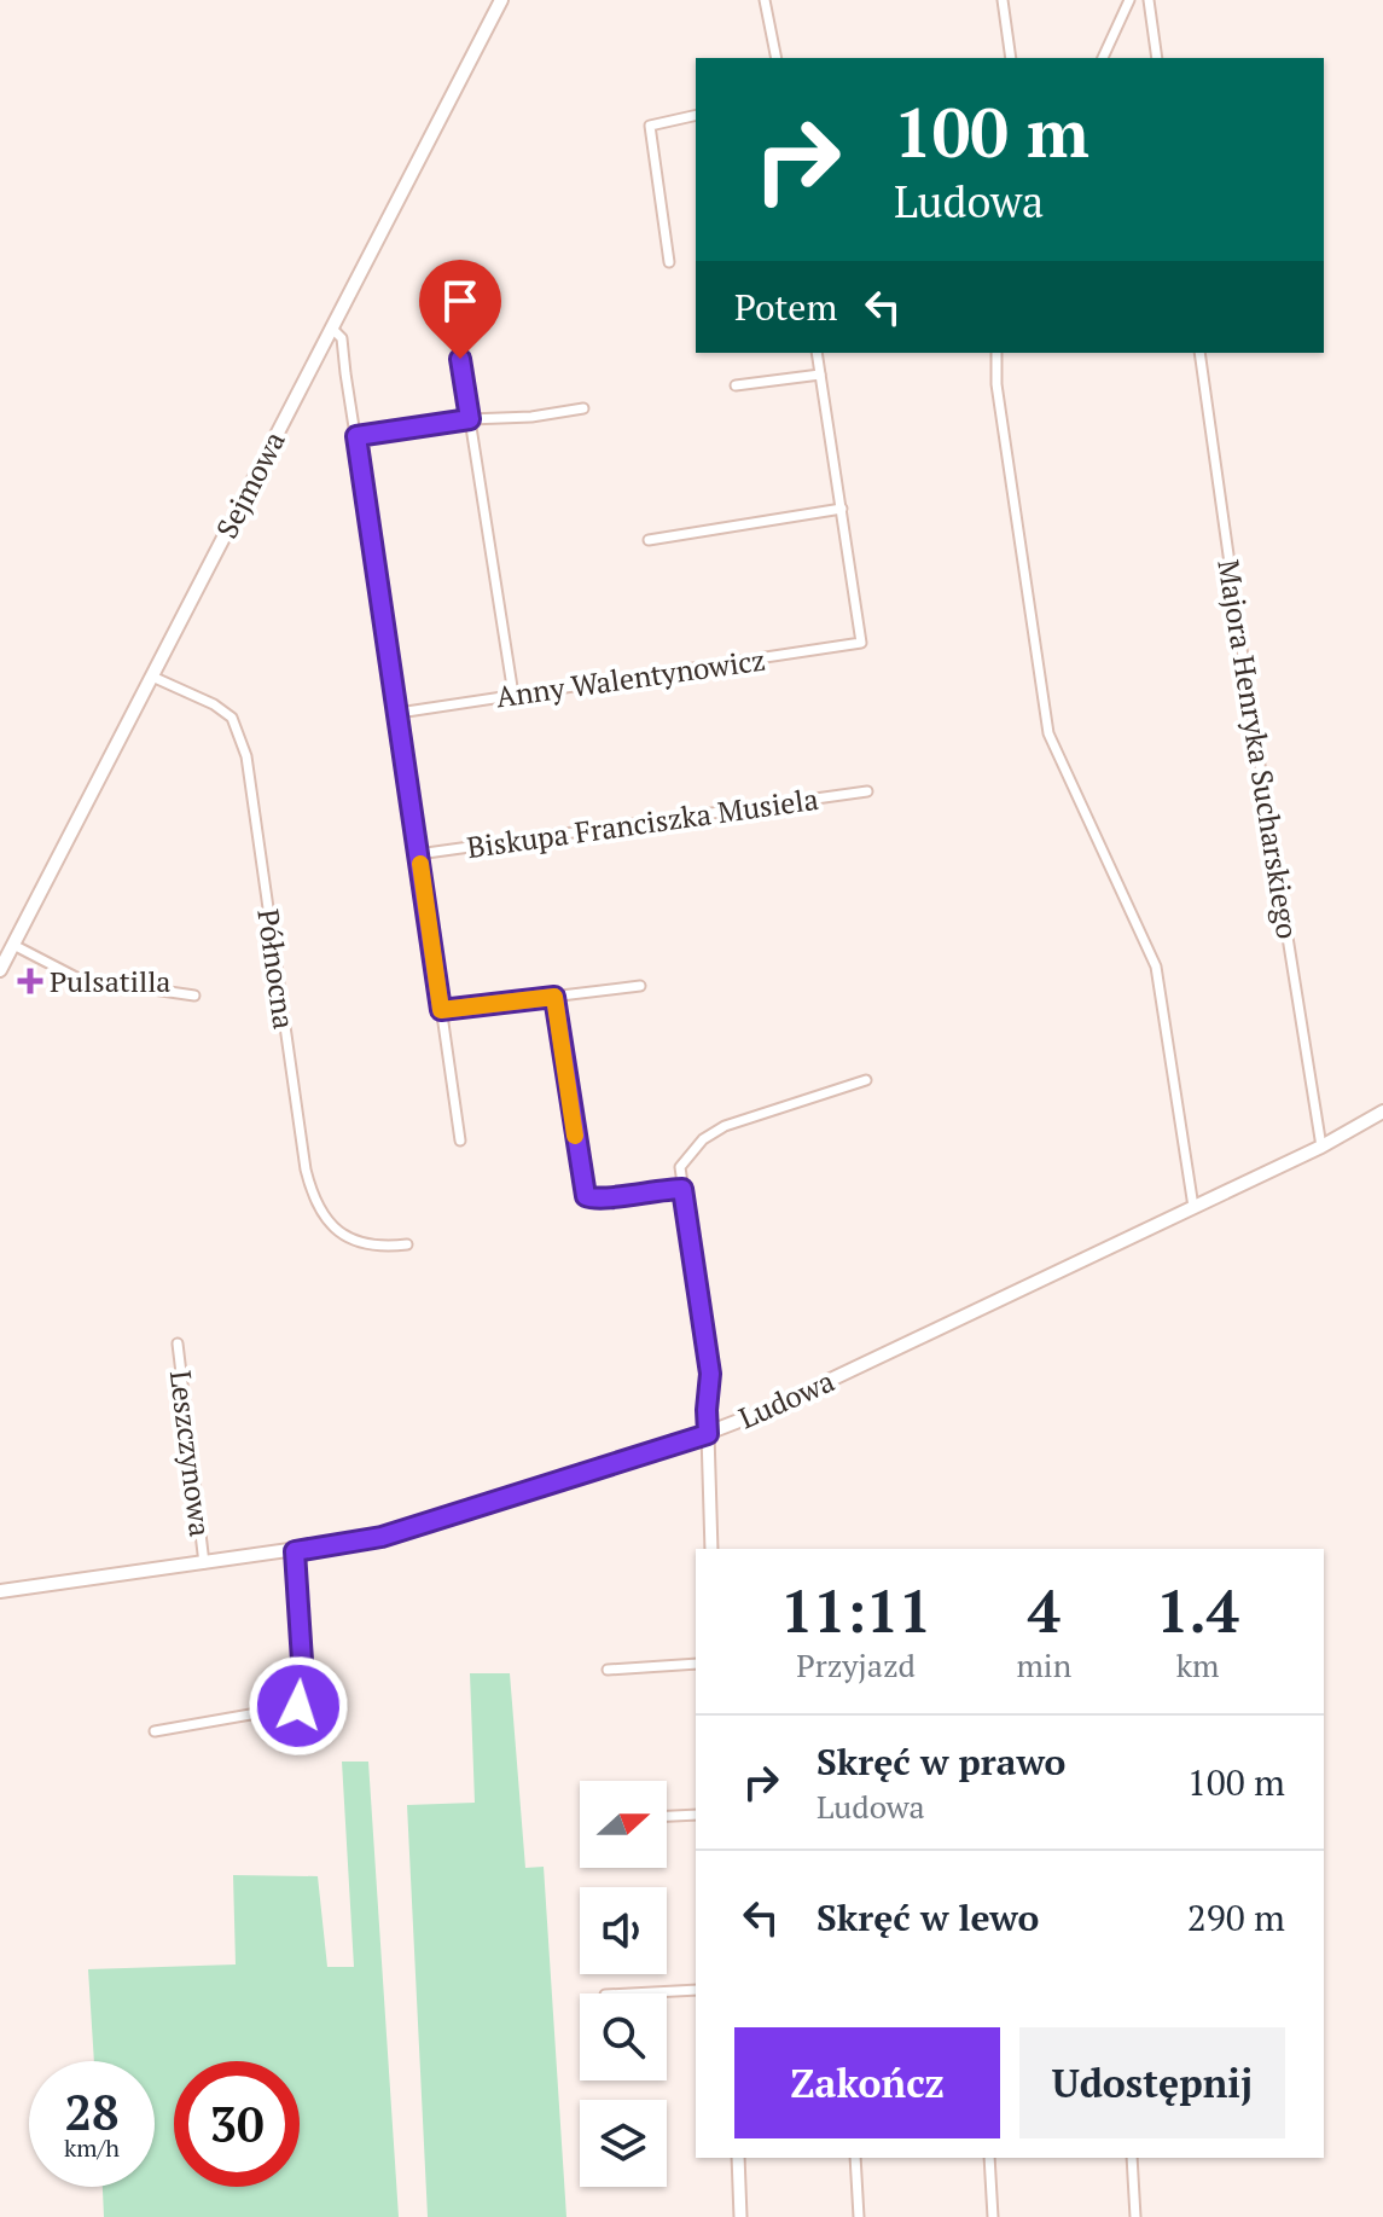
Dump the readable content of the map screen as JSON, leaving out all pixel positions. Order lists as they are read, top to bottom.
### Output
{
  "streets": {
    "main road": ["Sejmowa", "Ludowa"],
    "street": [
      "Anny Walentynowicz",
      "Majora Henryka Sucharskiego",
      "Biskupa Franciszka Musiela",
      "Północna",
      "Leszczynowa"
    ]
  },
  "crossings": [
    ["Sejmowa", "Północna"],
    ["Majora Henryka Sucharskiego", "Ludowa"],
    ["Ludowa", "Leszczynowa"]
  ],
  "places": {
    "health": ["Pulsatilla"]
  },
  "north": "right",
  "page": {
    "turn": ["100 m", "Ludowa"],
    "then": "Potem",
    "eta": [
      "11:11",
      "Przyjazd",
      "4",
      "min",
      "1.4",
      "km"
    ],
    "list": [
      {
        "name": "Skręć w prawo",
        "note": "Ludowa",
        "value": "100 m"
      },
      {
        "name": "Skręć w lewo",
        "value": "290 m"
      }
    ],
    "buttons": ["Zakończ", "Udostępnij"],
    "speed": "28 km/h",
    "limit": "30"
  }
}
